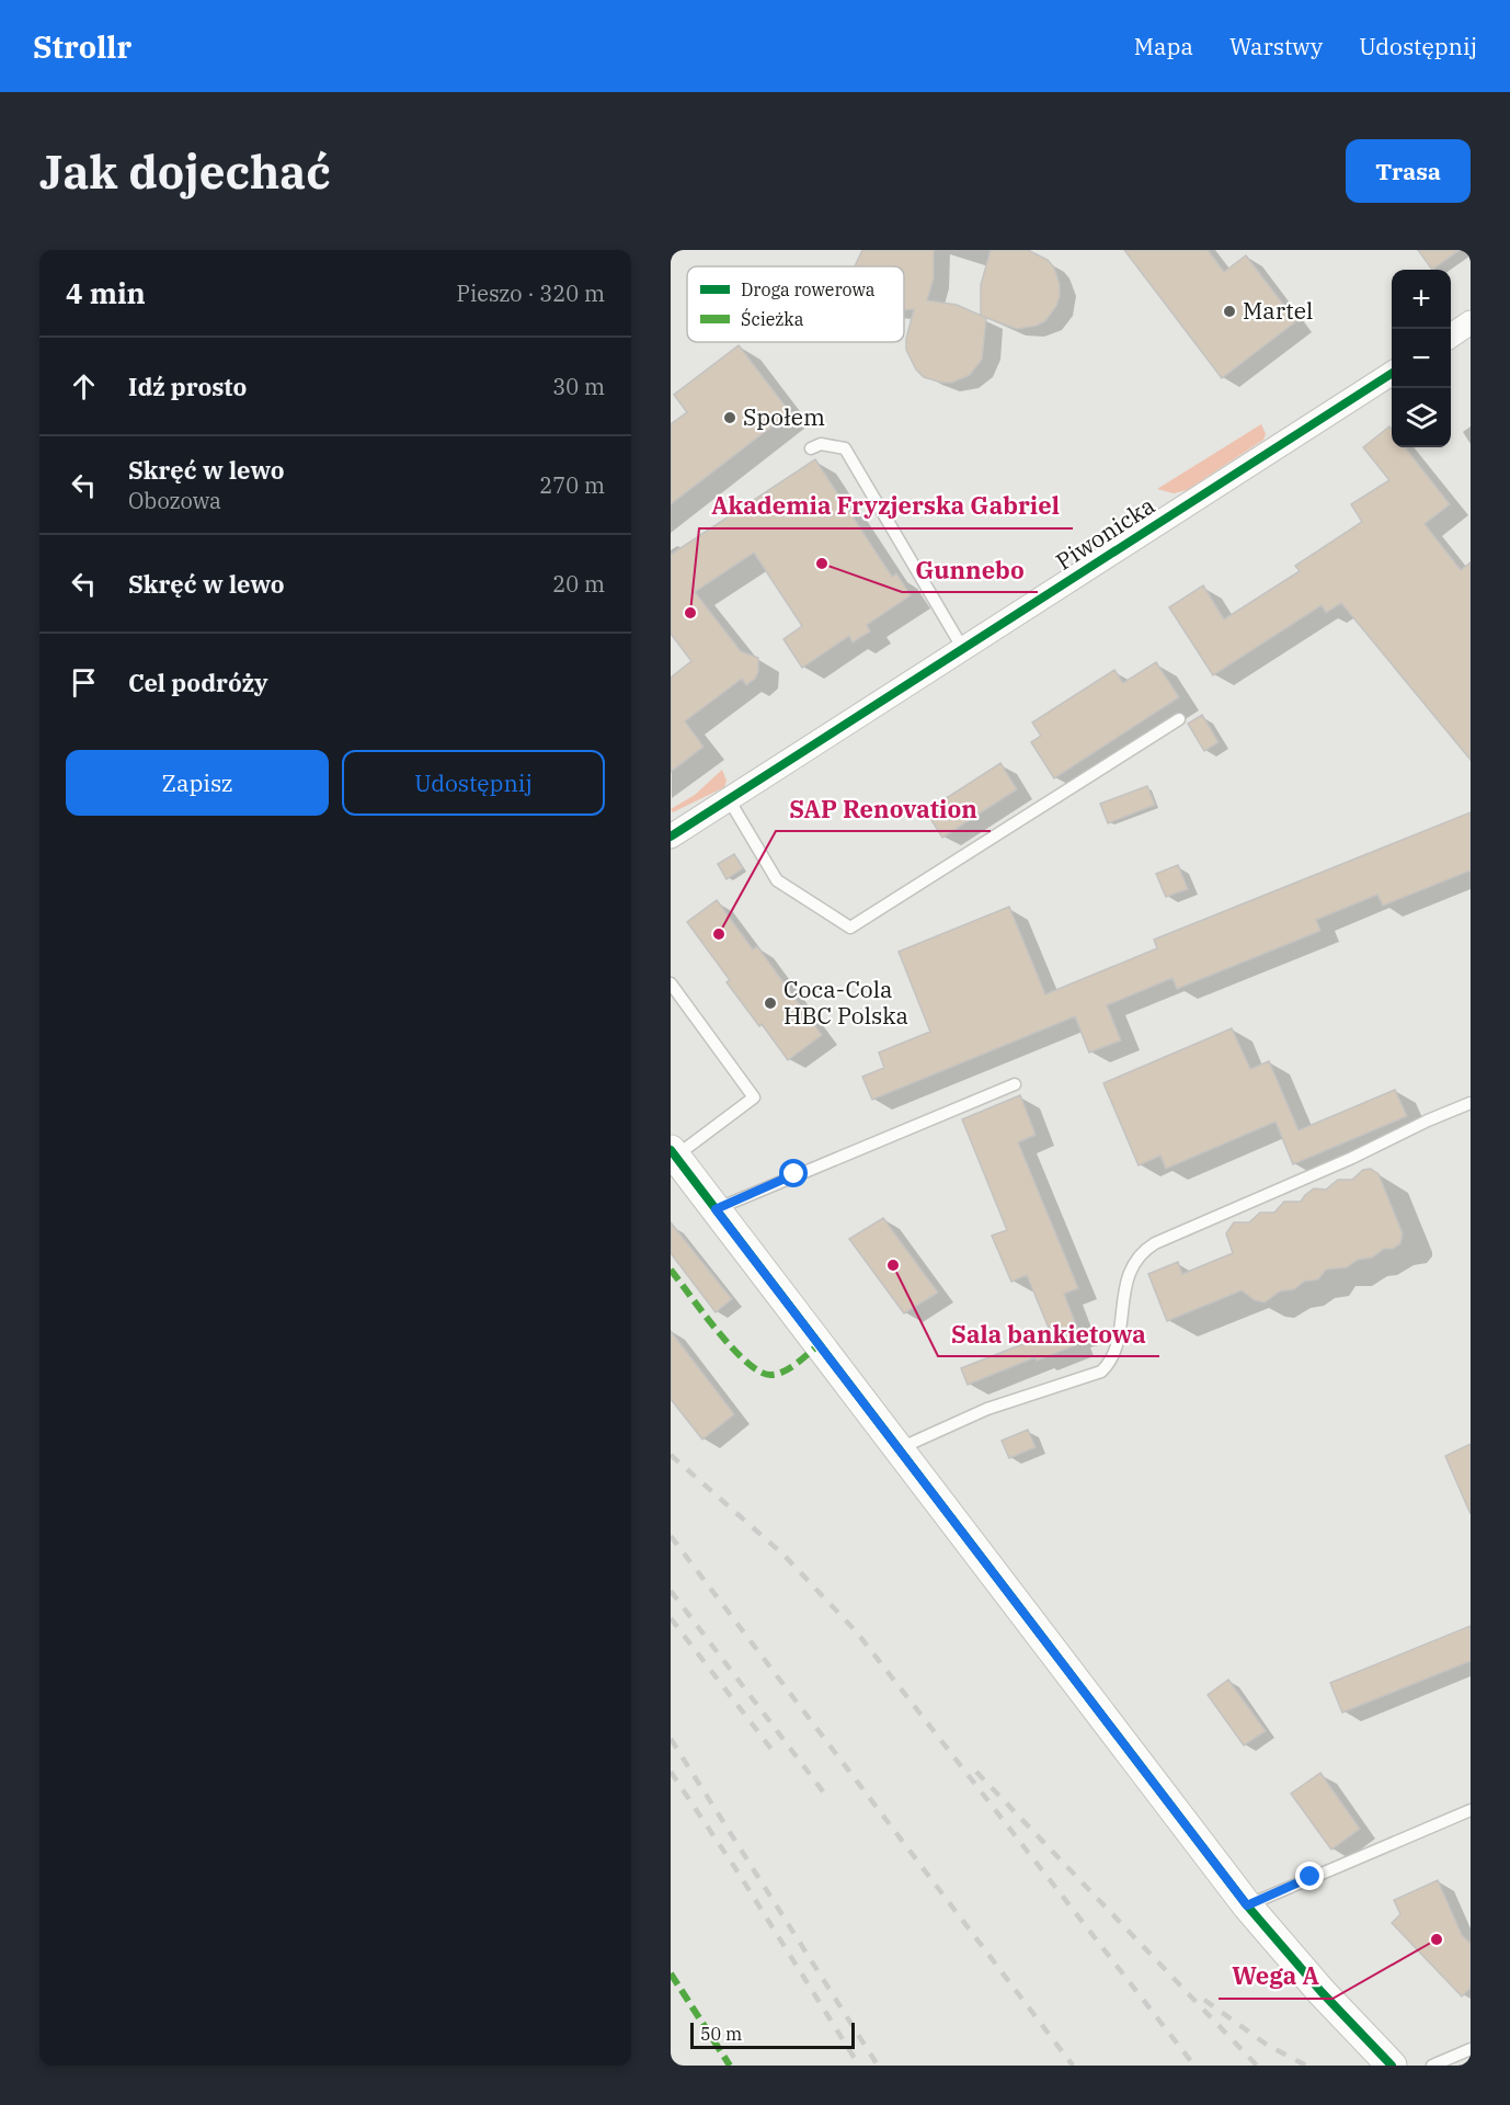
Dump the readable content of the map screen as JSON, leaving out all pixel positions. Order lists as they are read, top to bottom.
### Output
{
  "streets": {
    "street": ["Piwonicka"]
  },
  "places": [
    "Martel",
    "Społem",
    "Gunnebo",
    "Akademia Fryzjerska Gabriel",
    "SAP Renovation",
    "Coca-Cola HBC Polska",
    "Sala bankietowa",
    "Wega A"
  ],
  "legend": ["Droga rowerowa", "Ścieżka"],
  "scale_bar": "50 m",
  "page": {
    "header": "Strollr",
    "nav": ["Mapa", "Warstwy", "Udostępnij"],
    "buttons": [
      "Trasa",
      ["Zapisz", "Udostępnij"]
    ],
    "title": "Jak dojechać",
    "heading": ["4 min", "Pieszo · 320 m"],
    "map_buttons": ["+", "−"],
    "list": [
      ["Idź prosto", "30 m"],
      ["Skręć w lewo", "Obozowa", "270 m"],
      ["Skręć w lewo", "20 m"],
      "Cel podróży"
    ],
    "scale": "50 m"
  }
}
